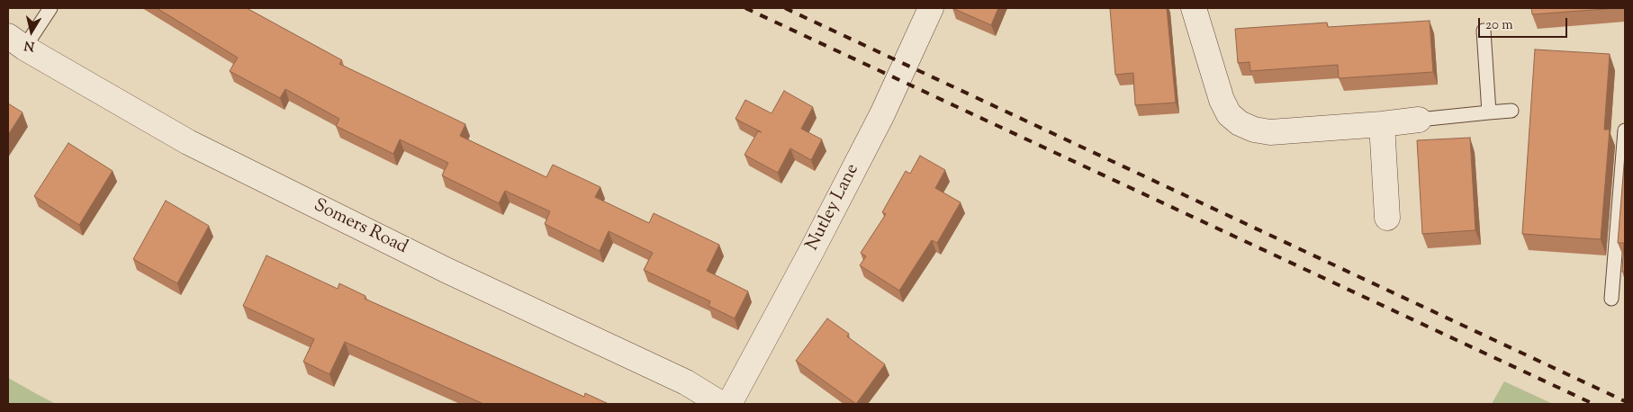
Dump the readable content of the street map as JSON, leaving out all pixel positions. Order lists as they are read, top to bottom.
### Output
{
  "streets": {
    "street": ["Nutley Lane", "Somers Road"]
  },
  "scale_bar": "20 m",
  "north": "bottom"
}
